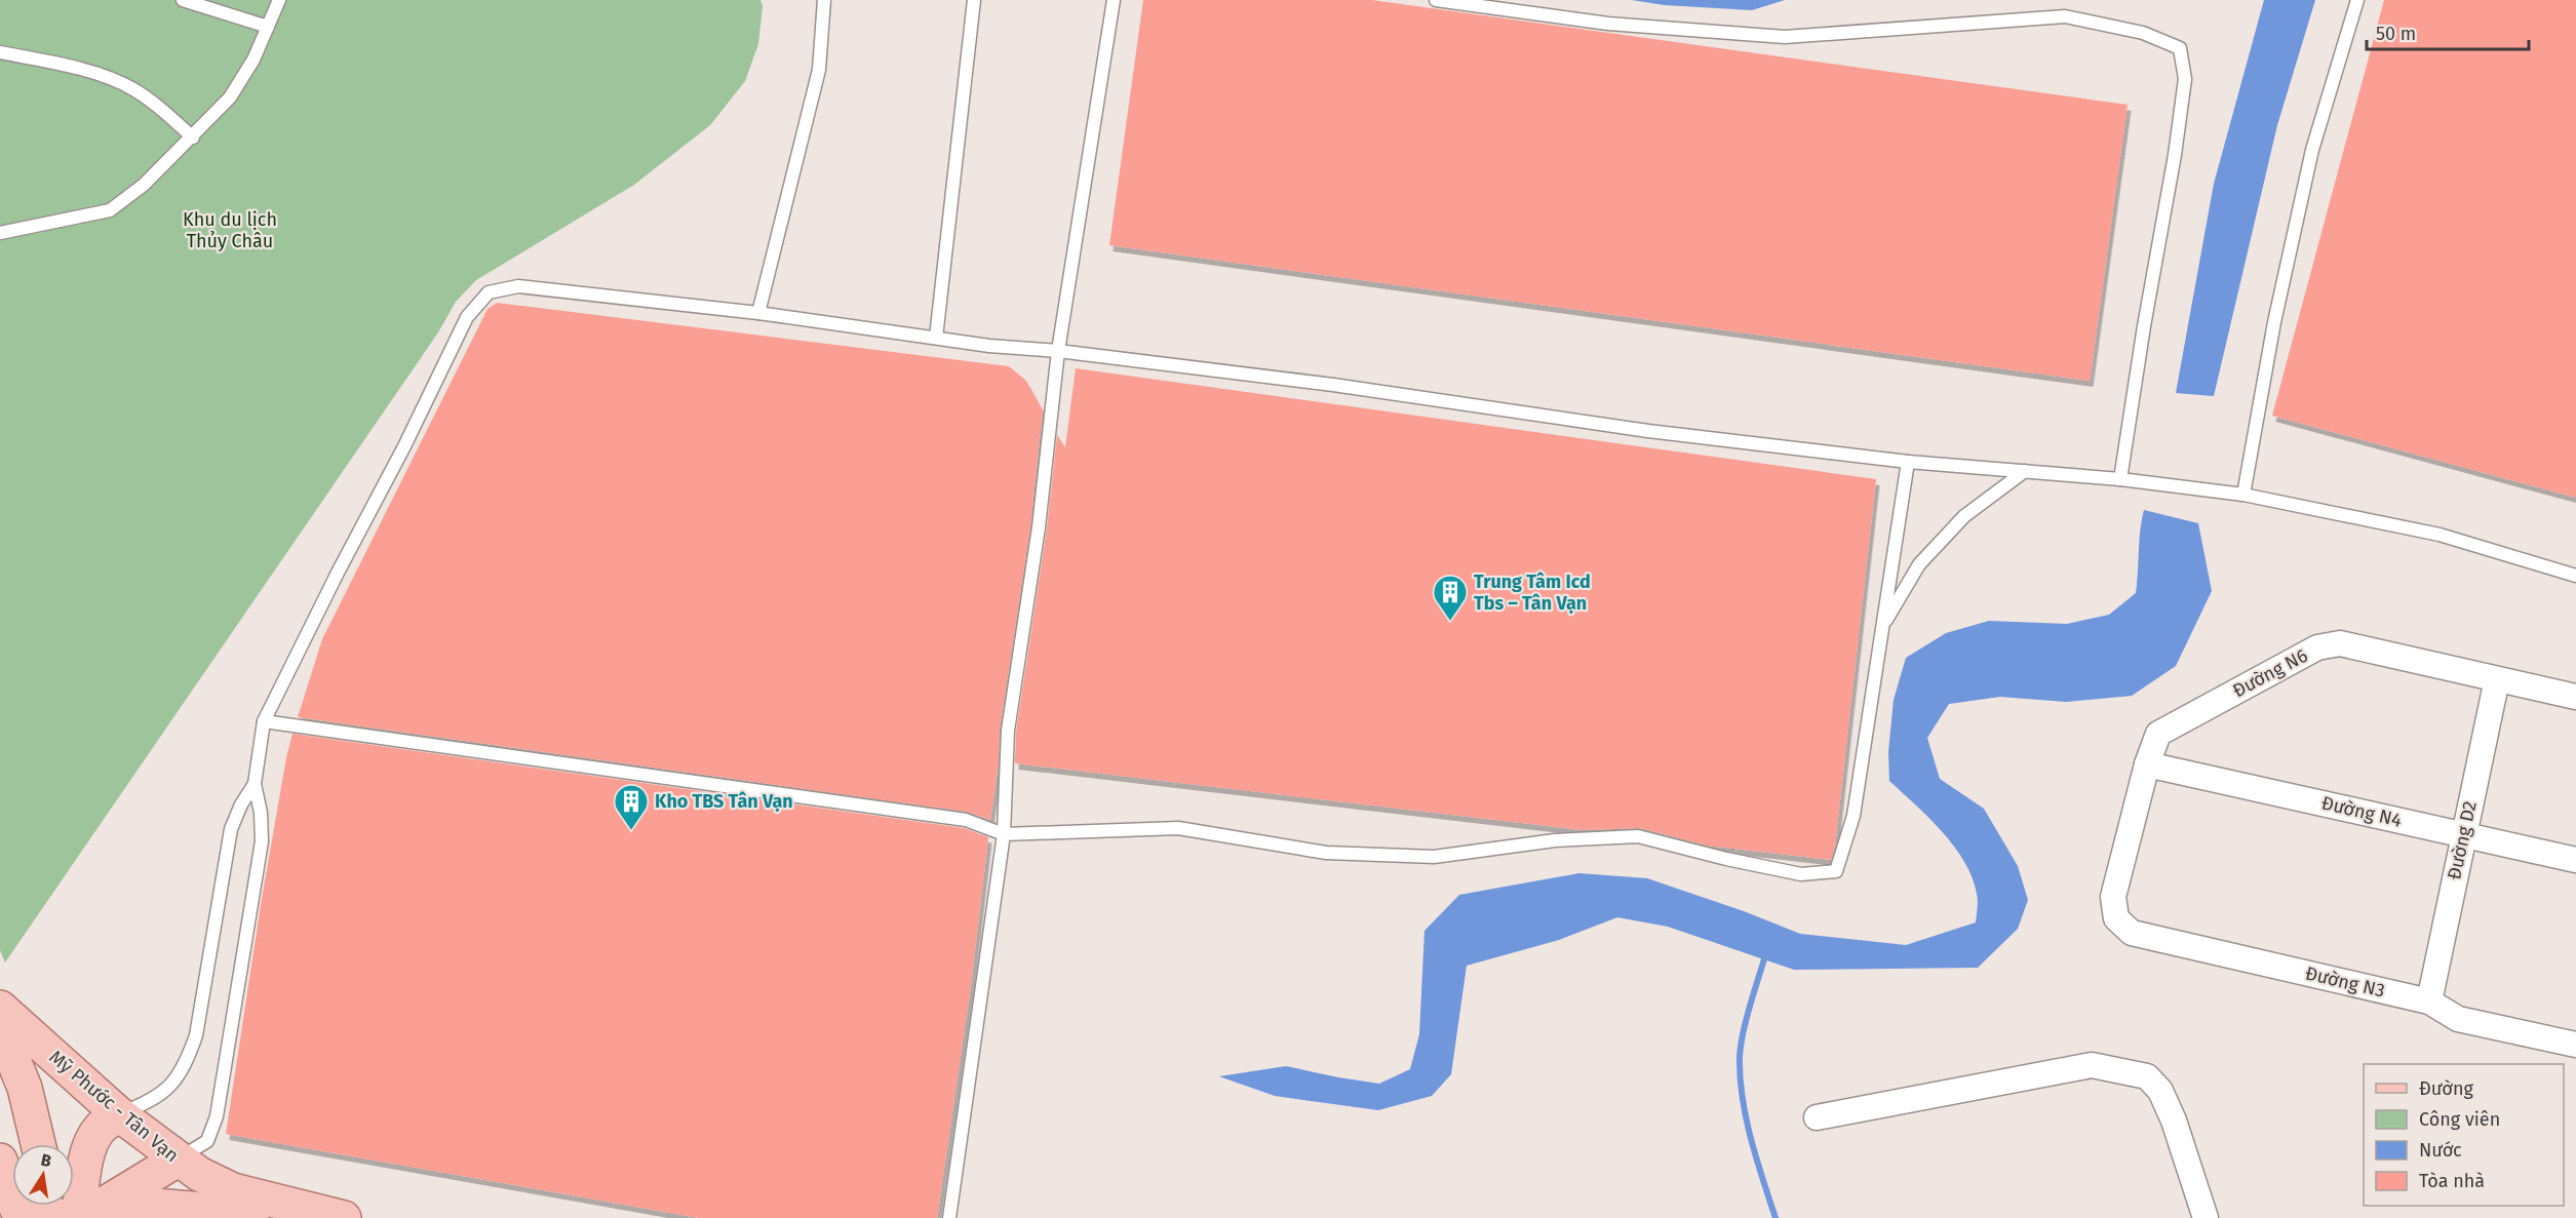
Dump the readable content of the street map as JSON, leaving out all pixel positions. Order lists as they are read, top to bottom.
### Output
{
  "streets": {
    "main road": ["Mỹ Phước - Tân Vạn"],
    "street": [
      "Đường N6",
      "Đường N4",
      "Đường D2",
      "Đường N3"
    ]
  },
  "crossings": [
    ["Đường N6", "Đường N4"],
    ["Đường N6", "Đường D2"],
    ["Đường N6", "Đường N3"],
    ["Đường N4", "Đường D2"],
    ["Đường D2", "Đường N3"]
  ],
  "parks": ["Khu du lịch Thủy Châu"],
  "places": {
    "building": ["Trung Tâm Icd Tbs – Tân Vạn", "Kho TBS Tân Vạn"]
  },
  "legend": [
    "Đường",
    "Công viên",
    "Nước",
    "Tòa nhà"
  ],
  "scale_bar": "50 m",
  "north": "top"
}
